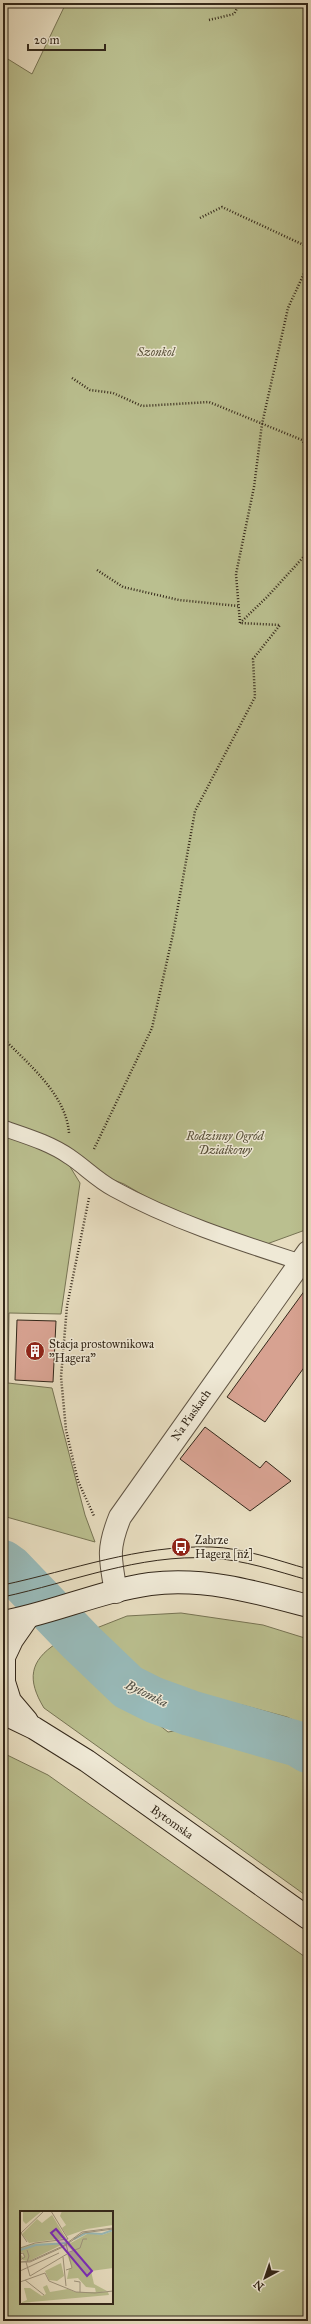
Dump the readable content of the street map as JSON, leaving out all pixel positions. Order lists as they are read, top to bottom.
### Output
{
  "streets": {
    "street": ["Na Piaskach", "Bytomska"]
  },
  "water": ["Bytomka"],
  "parks": ["Szonkol", "Rodzinny Ogród Działkowy"],
  "places": {
    "building": ["Stacja prostownikowa \"Hagera\""],
    "bus stop": ["Zabrze Hagera [nż]"]
  },
  "scale_bar": "20 m",
  "north": "bottom left"
}
